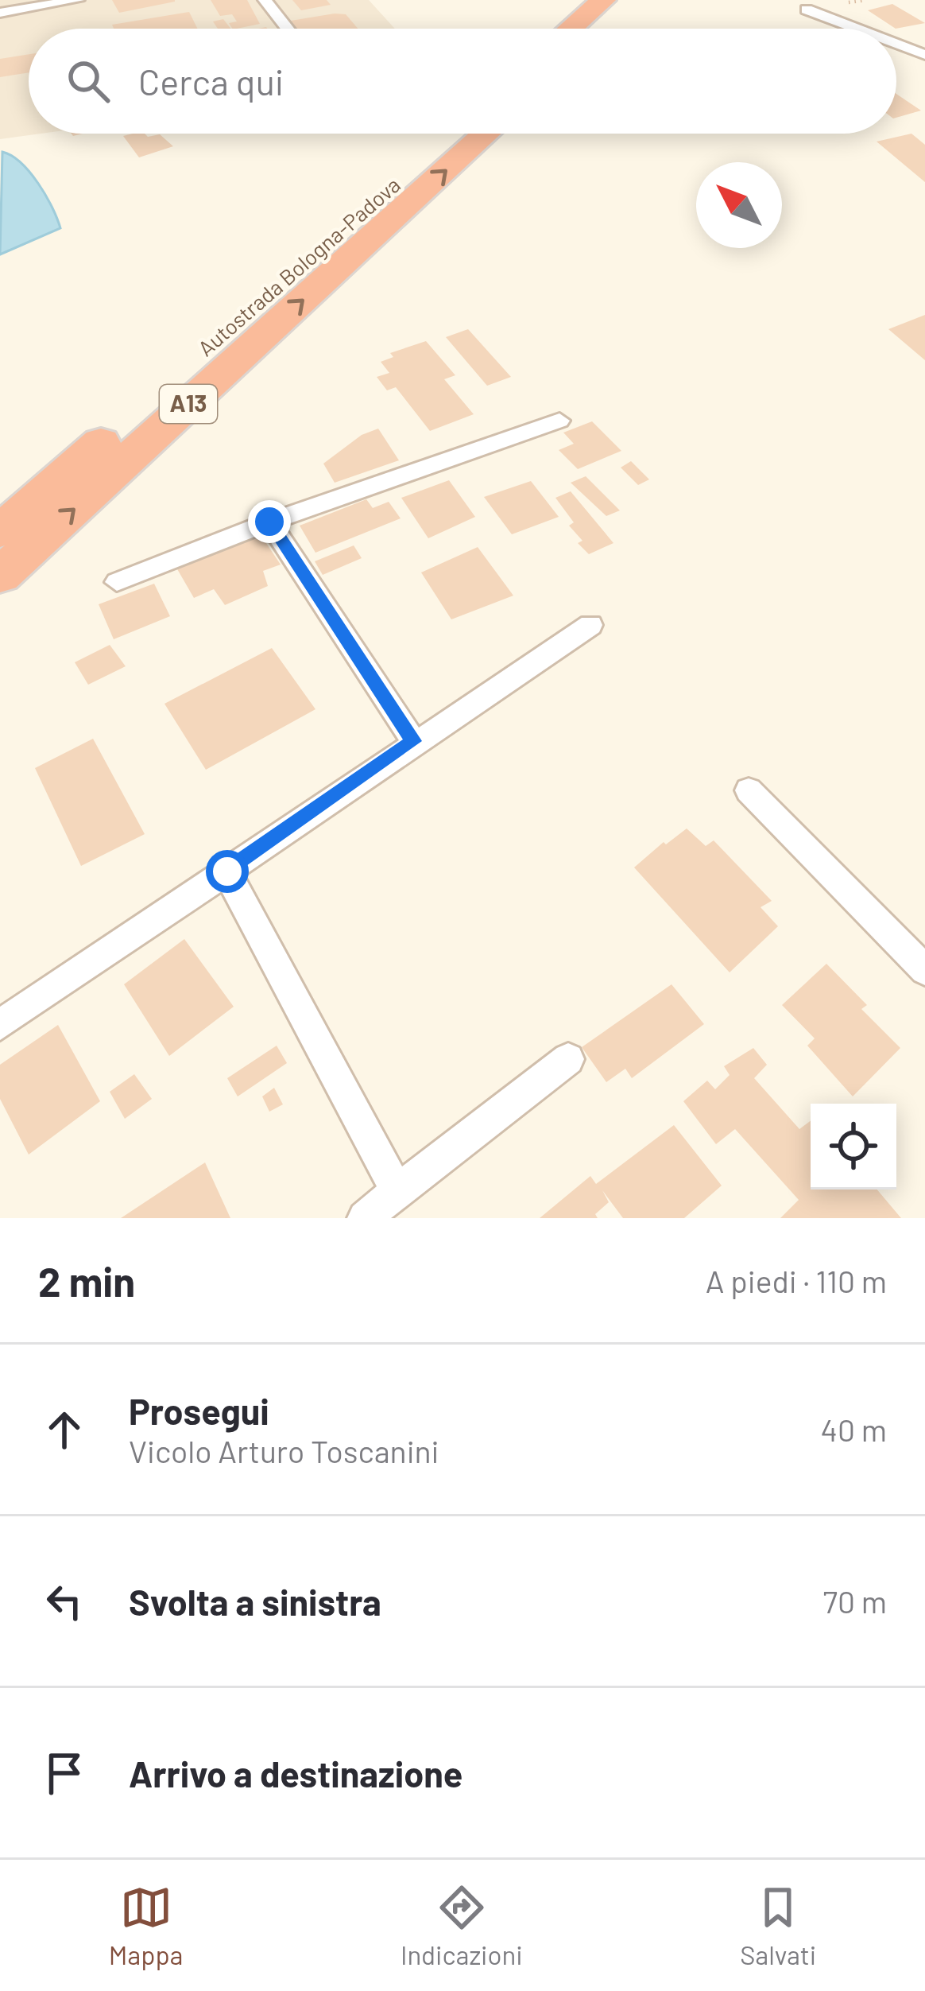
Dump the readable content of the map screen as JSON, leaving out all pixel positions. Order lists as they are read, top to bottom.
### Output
{
  "streets": {
    "highway": ["Autostrada Bologna-Padova", "A13"]
  },
  "north": "top left",
  "page": {
    "search": "Cerca qui",
    "heading": ["2 min", "A piedi · 110 m"],
    "list": [
      ["Prosegui", "Vicolo Arturo Toscanini", "40 m"],
      ["Svolta a sinistra", "70 m"],
      "Arrivo a destinazione"
    ],
    "nav": ["Mappa", "Indicazioni", "Salvati"]
  }
}
